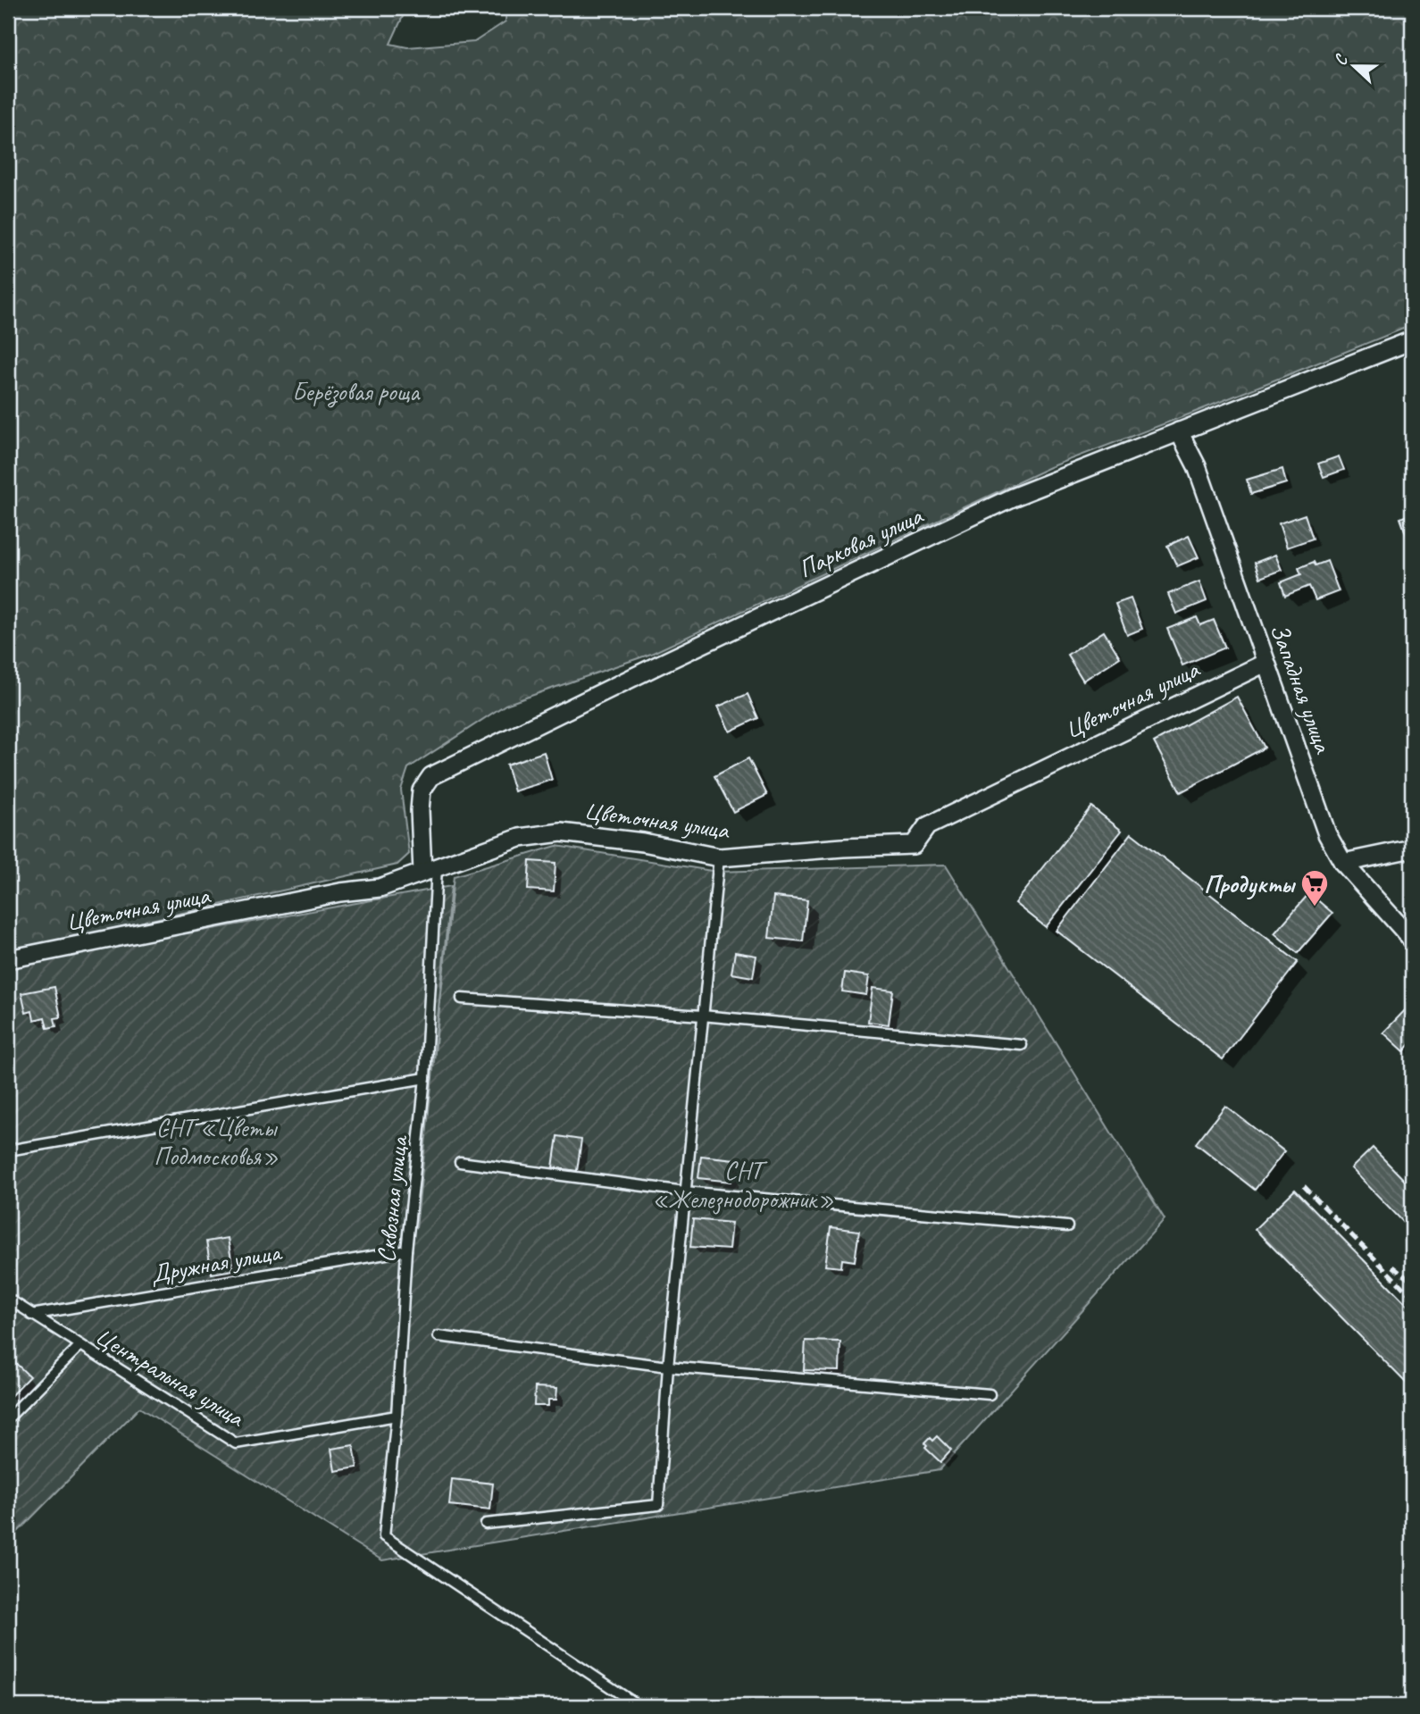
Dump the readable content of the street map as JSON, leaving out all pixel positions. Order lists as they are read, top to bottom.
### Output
{
  "streets": {
    "street": ["Парковая улица", "Западная улица", "Цветочная улица"],
    "lane": ["Сквозная улица", "Дружная улица", "Центральная улица"]
  },
  "crossings": [
    ["Парковая улица", "Западная улица"],
    ["Парковая улица", "Цветочная улица"],
    ["Парковая улица", "Сквозная улица"],
    ["Западная улица", "Цветочная улица"],
    ["Цветочная улица", "Сквозная улица"],
    ["Сквозная улица", "Дружная улица"],
    ["Сквозная улица", "Центральная улица"],
    ["Дружная улица", "Центральная улица"]
  ],
  "parks": ["Берёзовая роща", "СНТ «Цветы Подмосковья»", "СНТ «Железнодорожник»"],
  "places": {
    "supermarket": ["Продукты"]
  },
  "north": "left"
}
